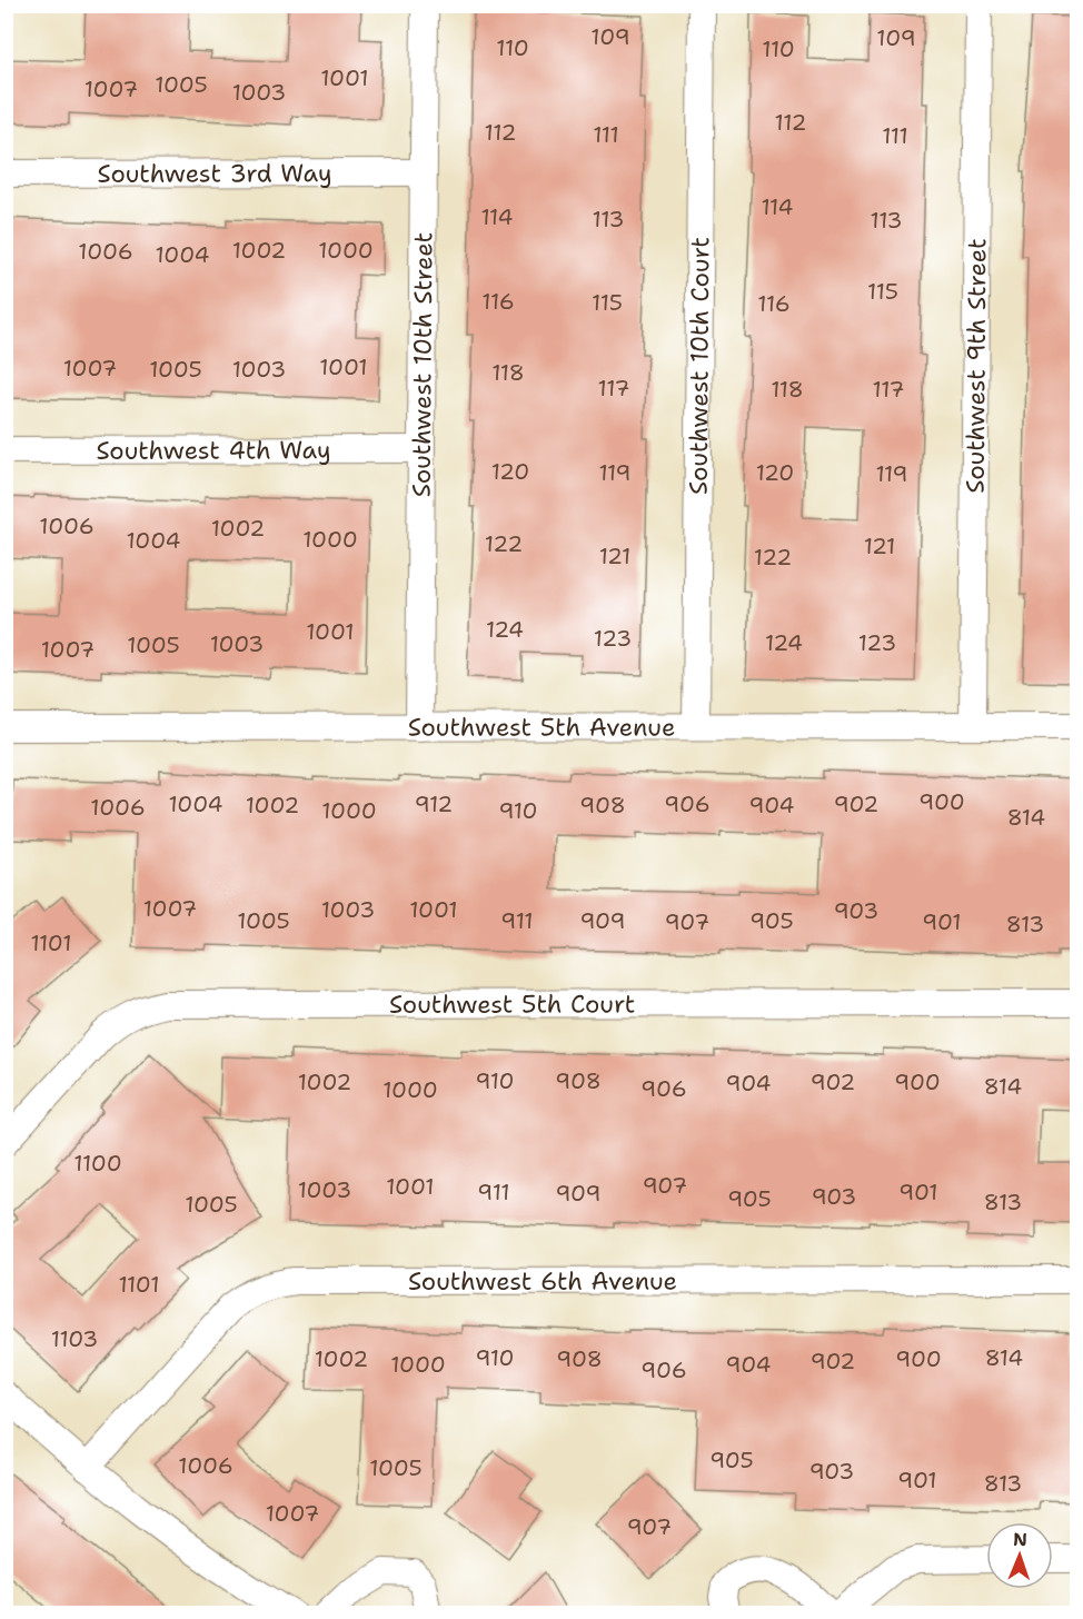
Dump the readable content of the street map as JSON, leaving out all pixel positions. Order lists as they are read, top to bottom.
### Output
{
  "streets": {
    "street": [
      "Southwest 3rd Way",
      "Southwest 10th Street",
      "Southwest 10th Court",
      "Southwest 9th Street",
      "Southwest 4th Way",
      "Southwest 5th Avenue",
      "Southwest 5th Court",
      "Southwest 6th Avenue"
    ]
  },
  "crossings": [
    ["Southwest 3rd Way", "Southwest 10th Street"],
    ["Southwest 10th Street", "Southwest 4th Way"],
    ["Southwest 10th Street", "Southwest 5th Avenue"],
    ["Southwest 10th Court", "Southwest 5th Avenue"],
    ["Southwest 9th Street", "Southwest 5th Avenue"]
  ],
  "house_numbers": [
    "109",
    "109",
    "110",
    "110",
    "1001",
    "1005",
    "1007",
    "1003",
    "112",
    "112",
    "111",
    "111",
    "114",
    "114",
    "113",
    "113",
    "1002",
    "1000",
    "1006",
    "1004",
    "115",
    "116",
    "115",
    "116",
    "1001",
    "1007",
    "1005",
    "1003",
    "118",
    "117",
    "118",
    "117",
    "120",
    "119",
    "120",
    "119",
    "1006",
    "1002",
    "1000",
    "1004",
    "122",
    "121",
    "121",
    "122",
    "124",
    "1001",
    "123",
    "124",
    "123",
    "1003",
    "1005",
    "1007",
    "900",
    "1004",
    "912",
    "906",
    "902",
    "1002",
    "908",
    "904",
    "1006",
    "1000",
    "910",
    "814",
    "1007",
    "1003",
    "1001",
    "903",
    "1005",
    "911",
    "909",
    "905",
    "907",
    "901",
    "813",
    "1101",
    "910",
    "908",
    "1002",
    "902",
    "900",
    "904",
    "814",
    "906",
    "1000",
    "1100",
    "907",
    "1001",
    "1003",
    "911",
    "901",
    "909",
    "903",
    "905",
    "813",
    "1005",
    "1101",
    "1103",
    "910",
    "814",
    "1002",
    "908",
    "900",
    "902",
    "1000",
    "904",
    "906",
    "905",
    "1006",
    "1005",
    "903",
    "901",
    "813",
    "1007",
    "907"
  ],
  "north": "top"
}
